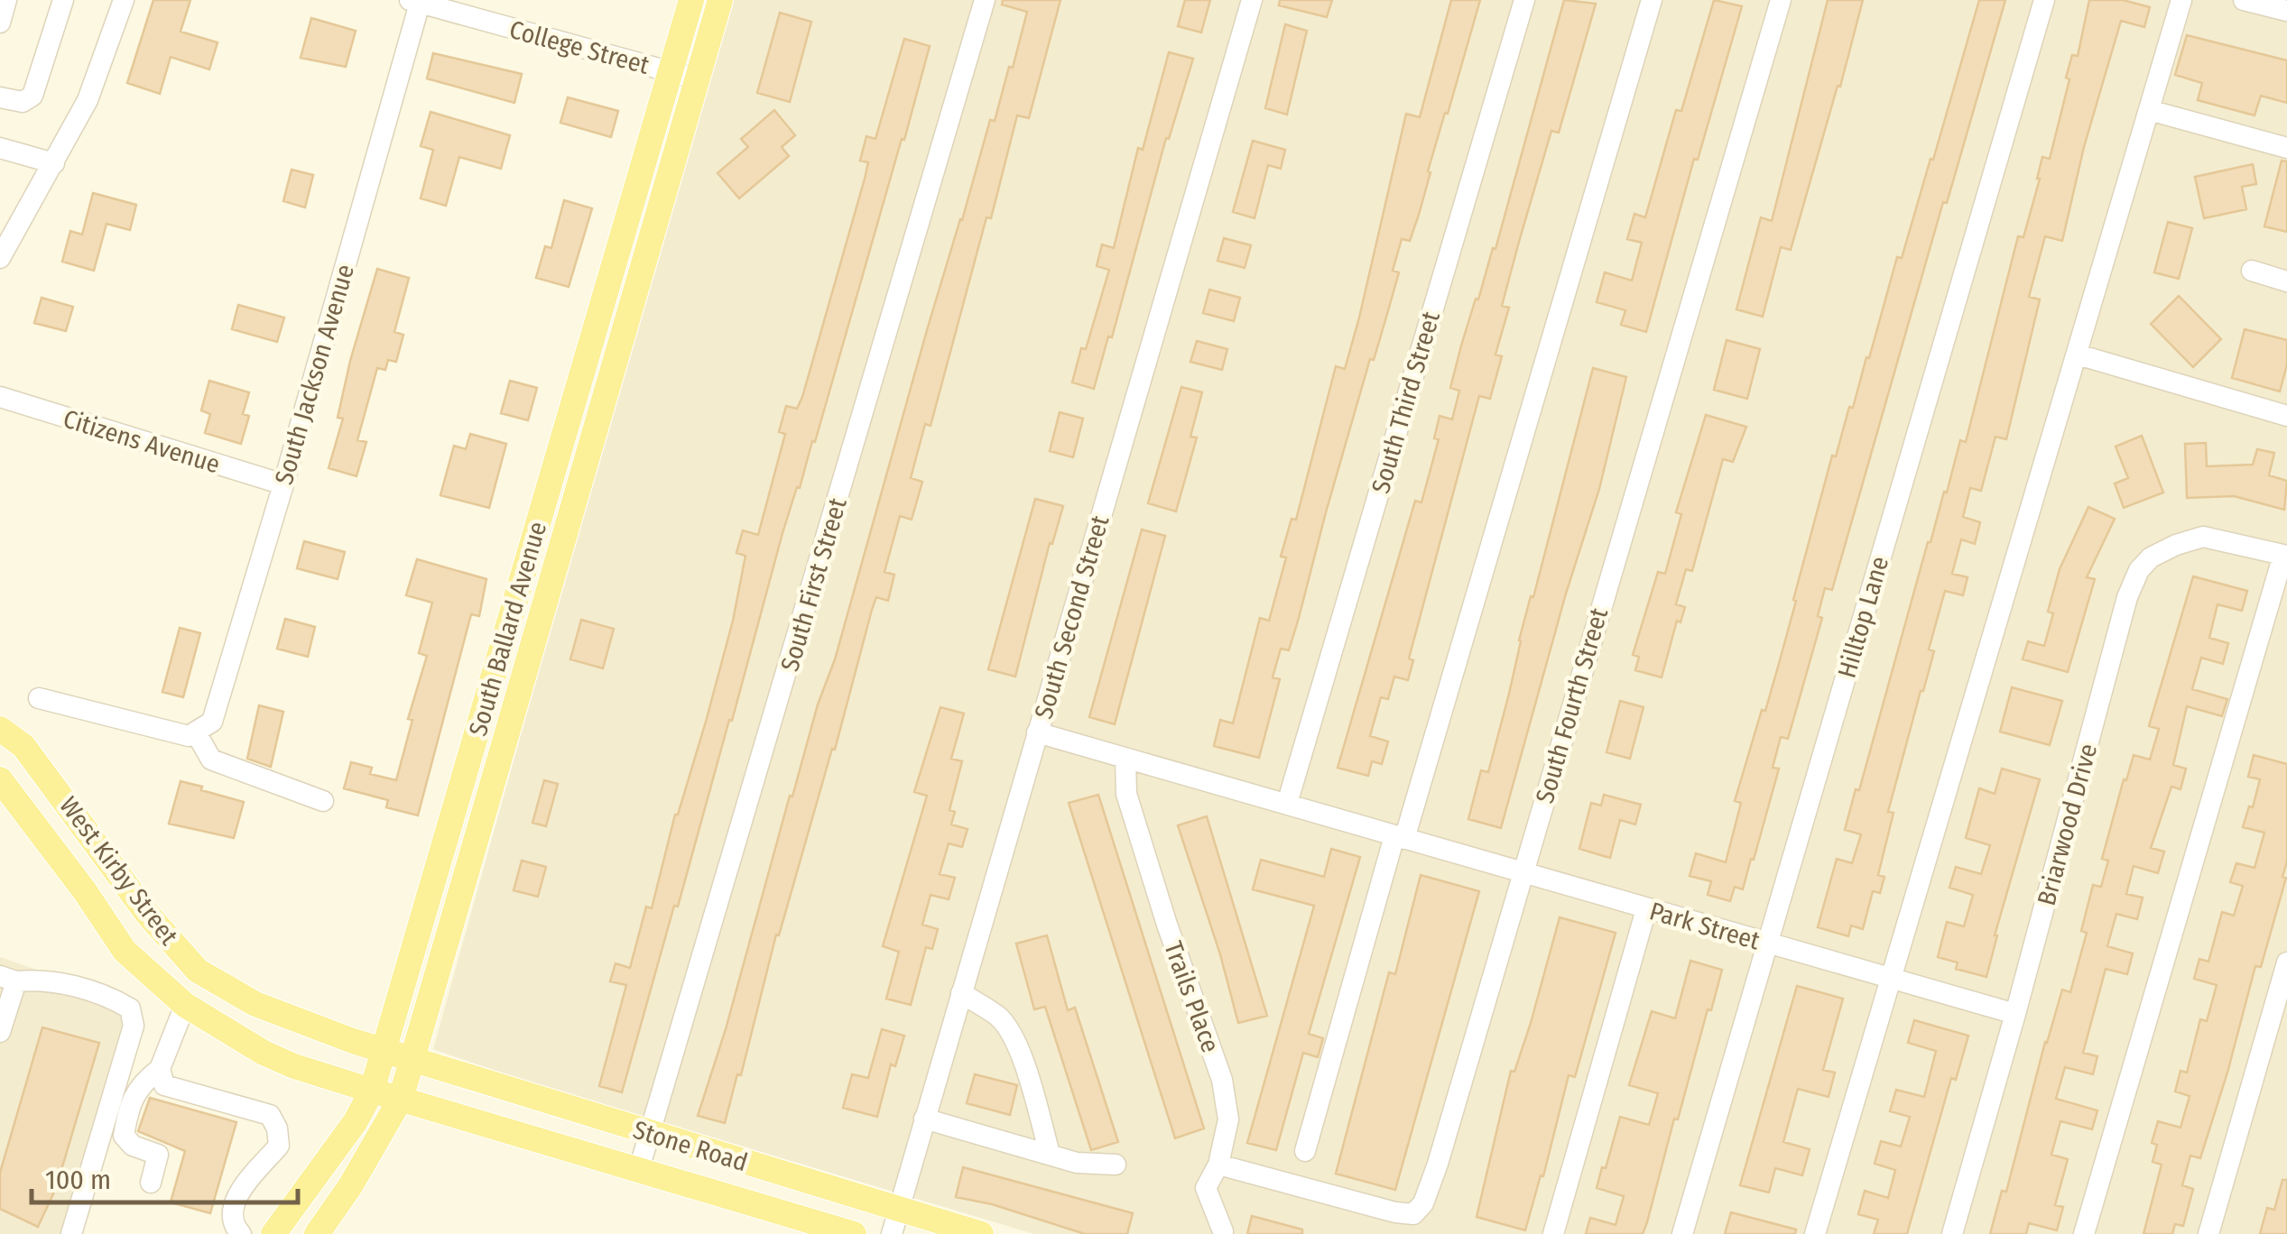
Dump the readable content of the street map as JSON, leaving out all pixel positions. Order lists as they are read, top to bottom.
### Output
{
  "streets": {
    "main road": ["South Ballard Avenue", "West Kirby Street", "Stone Road"],
    "street": [
      "College Street",
      "South Jackson Avenue",
      "South Third Street",
      "Citizens Avenue",
      "South First Street",
      "South Second Street",
      "Hilltop Lane",
      "South Fourth Street",
      "Briarwood Drive",
      "Park Street",
      "Trails Place"
    ]
  },
  "crossings": [
    ["College Street", "South Jackson Avenue"],
    ["College Street", "South Ballard Avenue"],
    ["South Jackson Avenue", "Citizens Avenue"],
    ["South Third Street", "Park Street"],
    ["South First Street", "Stone Road"],
    ["South Second Street", "Park Street"],
    ["South Second Street", "Stone Road"],
    ["Hilltop Lane", "Park Street"],
    ["South Ballard Avenue", "West Kirby Street"],
    ["South Ballard Avenue", "Stone Road"],
    ["South Fourth Street", "Park Street"],
    ["South Fourth Street", "Trails Place"],
    ["Briarwood Drive", "Park Street"],
    ["West Kirby Street", "Stone Road"],
    ["Park Street", "Trails Place"]
  ],
  "scale_bar": "100 m"
}
